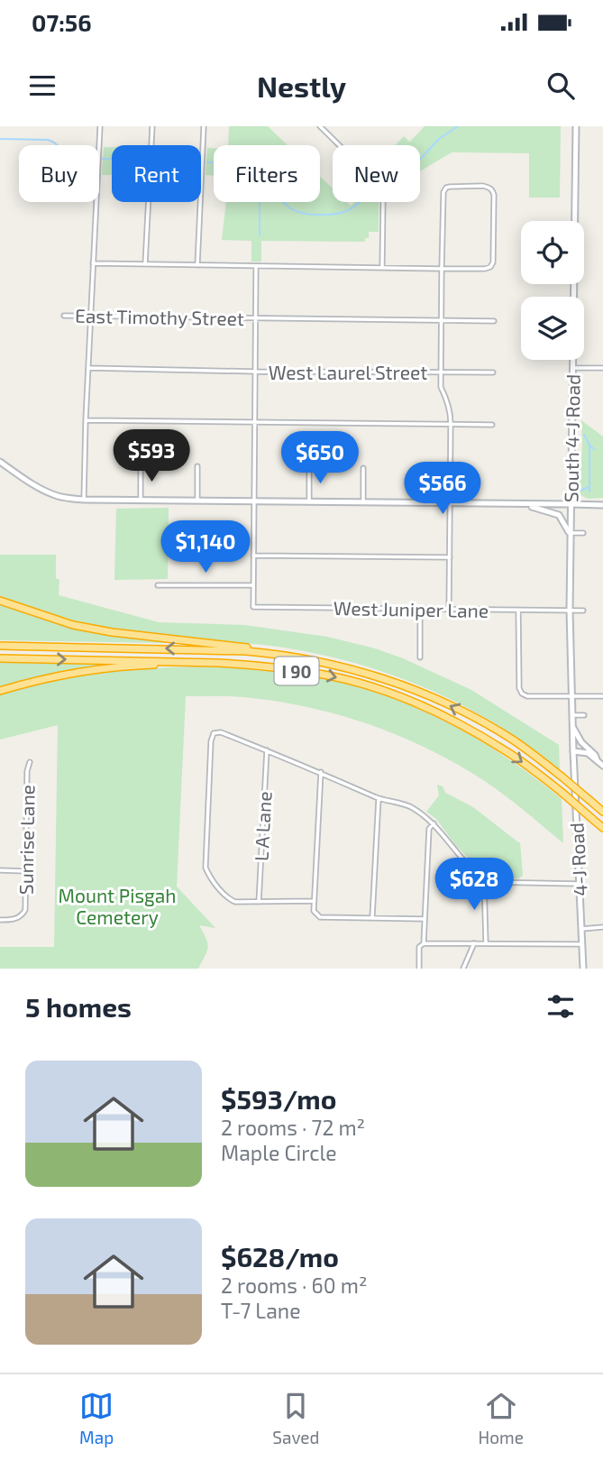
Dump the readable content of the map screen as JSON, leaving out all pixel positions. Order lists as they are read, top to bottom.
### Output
{
  "streets": {
    "highway": ["I 90"],
    "main road": ["South 4-J Road", "4-J Road"],
    "street": [
      "East Timothy Street",
      "West Laurel Street",
      "West Juniper Lane",
      "L A Lane",
      "Sunrise Lane"
    ]
  },
  "crossings": [
    ["South 4-J Road", "West Juniper Lane"],
    ["South 4-J Road", "4-J Road"]
  ],
  "parks": ["Mount Pisgah Cemetery"],
  "page": {
    "status": "07:56",
    "header": "Nestly",
    "chip": [
      "Buy",
      "Rent",
      "Filters",
      "New"
    ],
    "price": [
      "$593",
      "$650",
      "$566",
      "$1,140",
      "$628"
    ],
    "heading": "5 homes",
    "list": [
      {
        "name": "$593/mo",
        "note": "2 rooms · 72 m² · Maple Circle"
      },
      {
        "name": "$628/mo",
        "note": "2 rooms · 60 m² · T-7 Lane"
      }
    ],
    "tabs": ["Map", "Saved", "Home"]
  }
}
